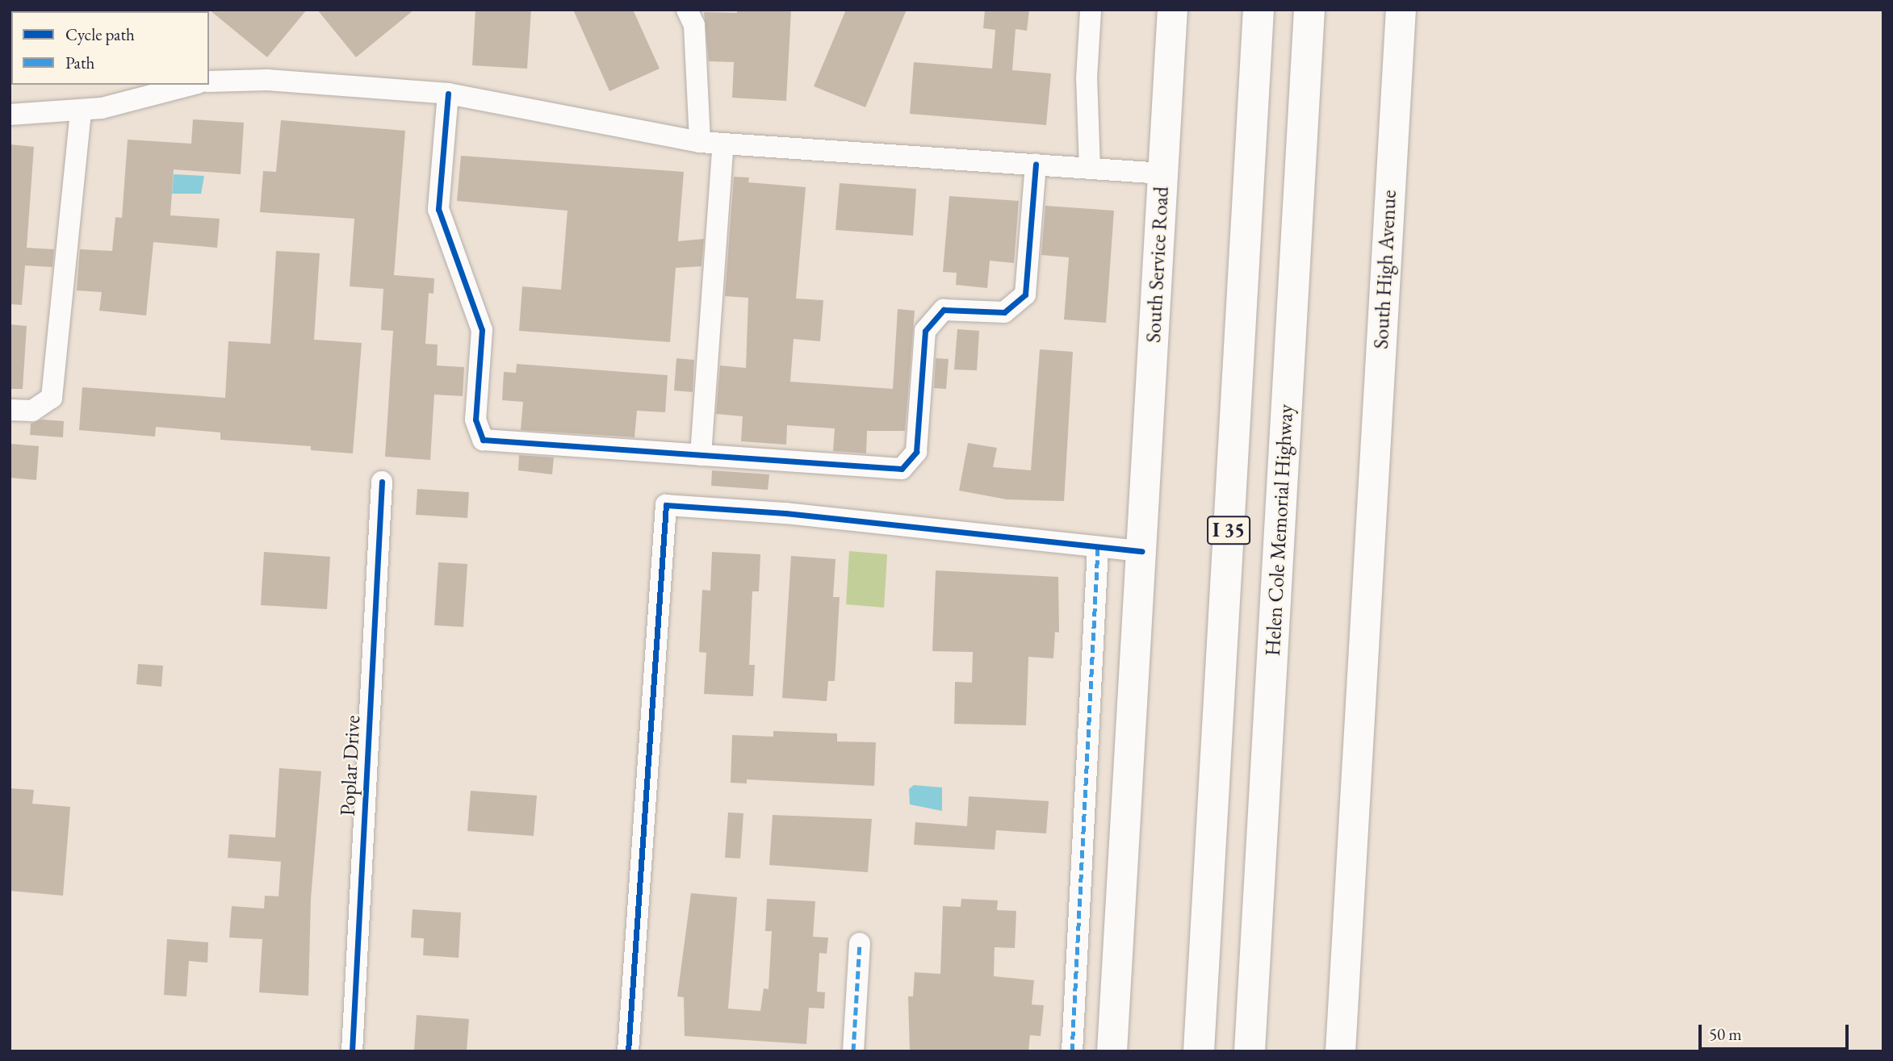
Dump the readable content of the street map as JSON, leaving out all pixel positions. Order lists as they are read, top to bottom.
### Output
{
  "streets": {
    "highway": ["I 35", "Helen Cole Memorial Highway"],
    "main road": ["South Service Road", "South High Avenue"],
    "street": ["Poplar Drive"]
  },
  "legend": ["Cycle path", "Path"],
  "scale_bar": "50 m"
}
